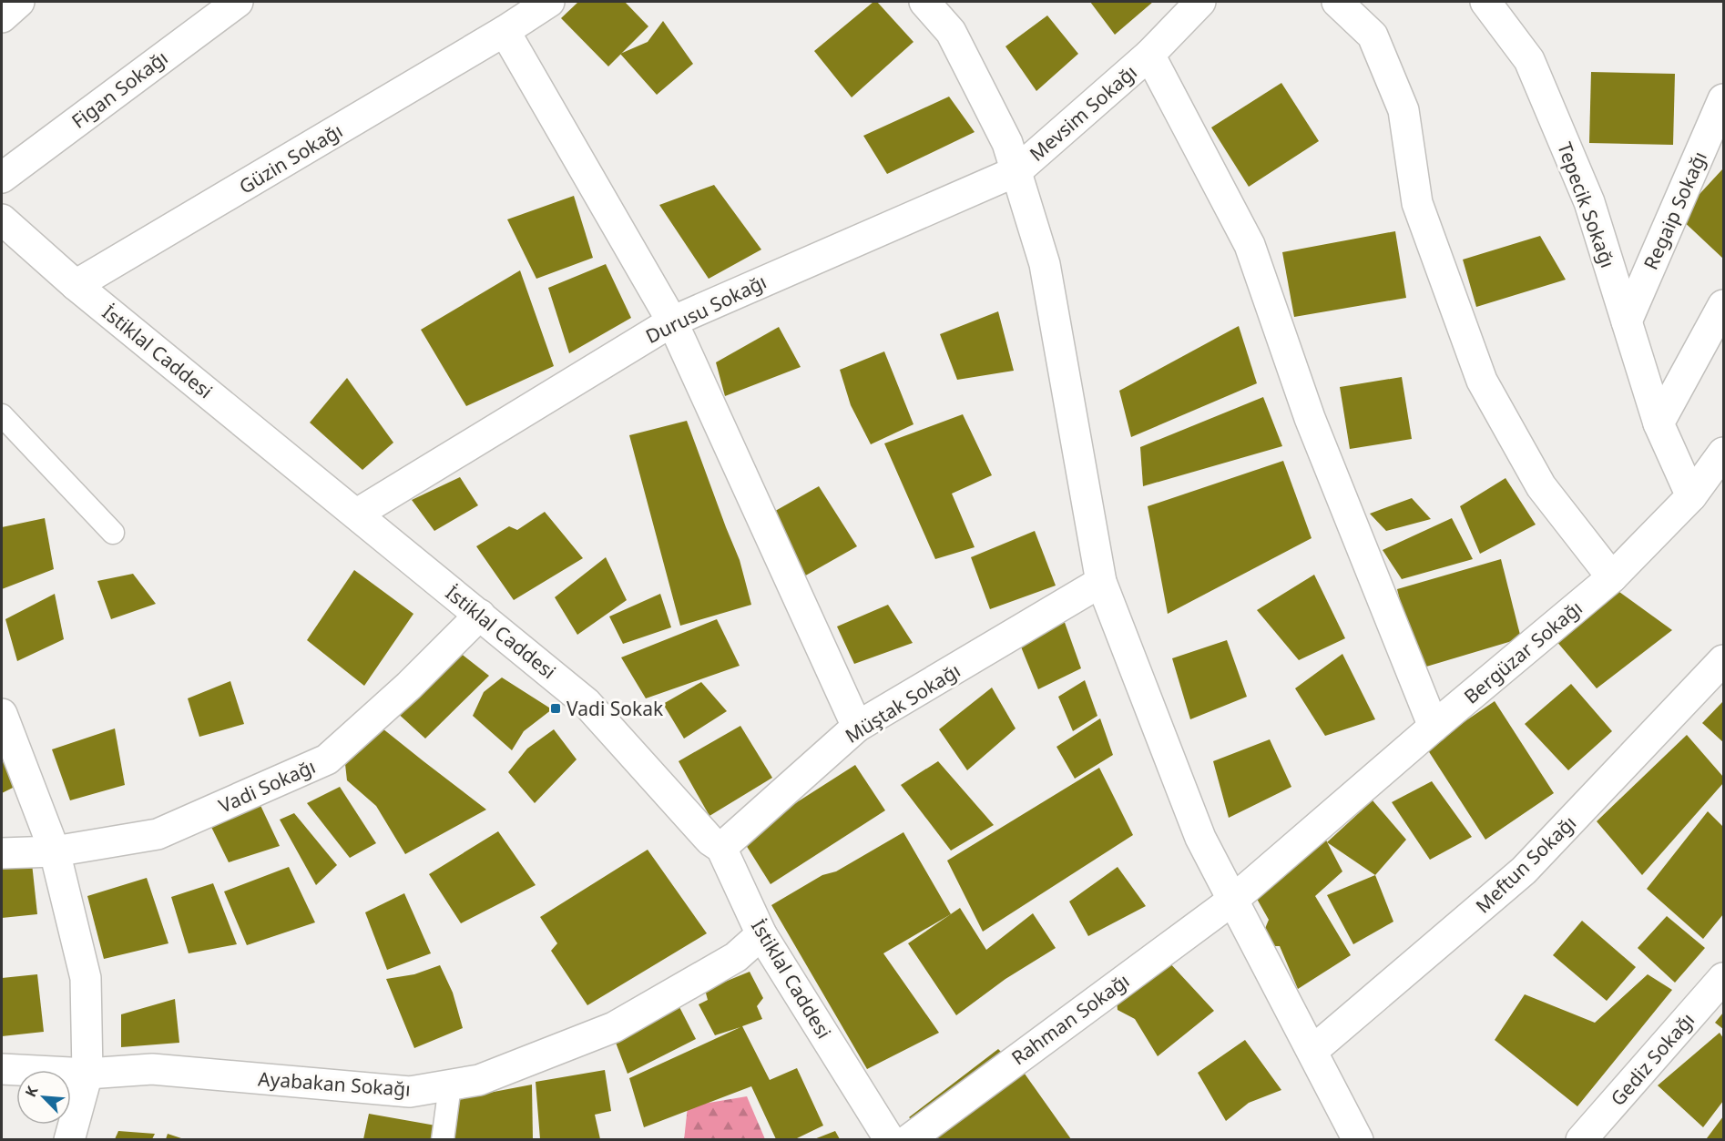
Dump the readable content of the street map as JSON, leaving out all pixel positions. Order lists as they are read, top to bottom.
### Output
{
  "streets": {
    "street": [
      "Figan Sokağı",
      "Mevsim Sokağı",
      "Güzin Sokağı",
      "Tepecik Sokağı",
      "Regaip Sokağı",
      "Durusu Sokağı",
      "İstiklal Caddesi",
      "Bergüzar Sokağı",
      "Müştak Sokağı",
      "Vadi Sokağı",
      "Meftun Sokağı",
      "Rahman Sokağı",
      "Gediz Sokağı",
      "Ayabakan Sokağı"
    ]
  },
  "crossings": [
    ["Mevsim Sokağı", "Durusu Sokağı"],
    ["Güzin Sokağı", "İstiklal Caddesi"],
    ["Tepecik Sokağı", "Regaip Sokağı"],
    ["Tepecik Sokağı", "Bergüzar Sokağı"],
    ["Durusu Sokağı", "İstiklal Caddesi"],
    ["İstiklal Caddesi", "Müştak Sokağı"],
    ["İstiklal Caddesi", "Vadi Sokağı"],
    ["İstiklal Caddesi", "Ayabakan Sokağı"],
    ["Bergüzar Sokağı", "Rahman Sokağı"]
  ],
  "places": {
    "transit": ["Vadi Sokak"]
  },
  "north": "top left"
}
